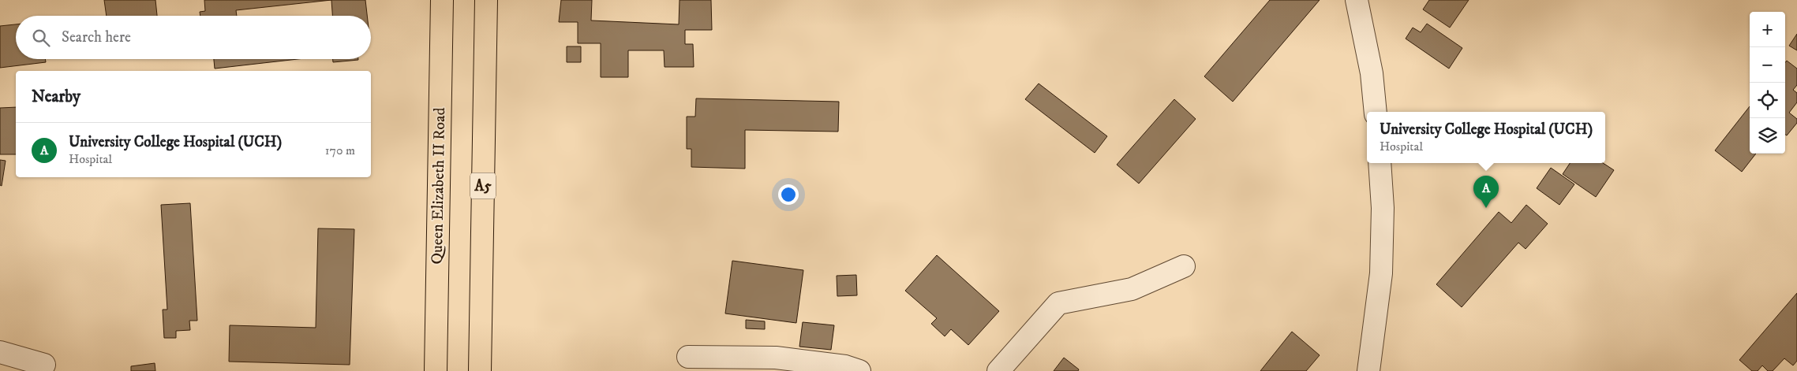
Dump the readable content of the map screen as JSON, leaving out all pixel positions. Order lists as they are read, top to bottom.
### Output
{
  "streets": {
    "highway": ["Queen Elizabeth II Road", "A5"]
  },
  "page": {
    "map_buttons": ["+", "−"],
    "search": "Search here",
    "heading": "Nearby",
    "popup": ["University College Hospital (UCH)", "Hospital"],
    "list": [
      {
        "mark": "A",
        "name": "University College Hospital (UCH)",
        "note": "Hospital",
        "value": "170 m"
      }
    ],
    "pins": "A"
  }
}
